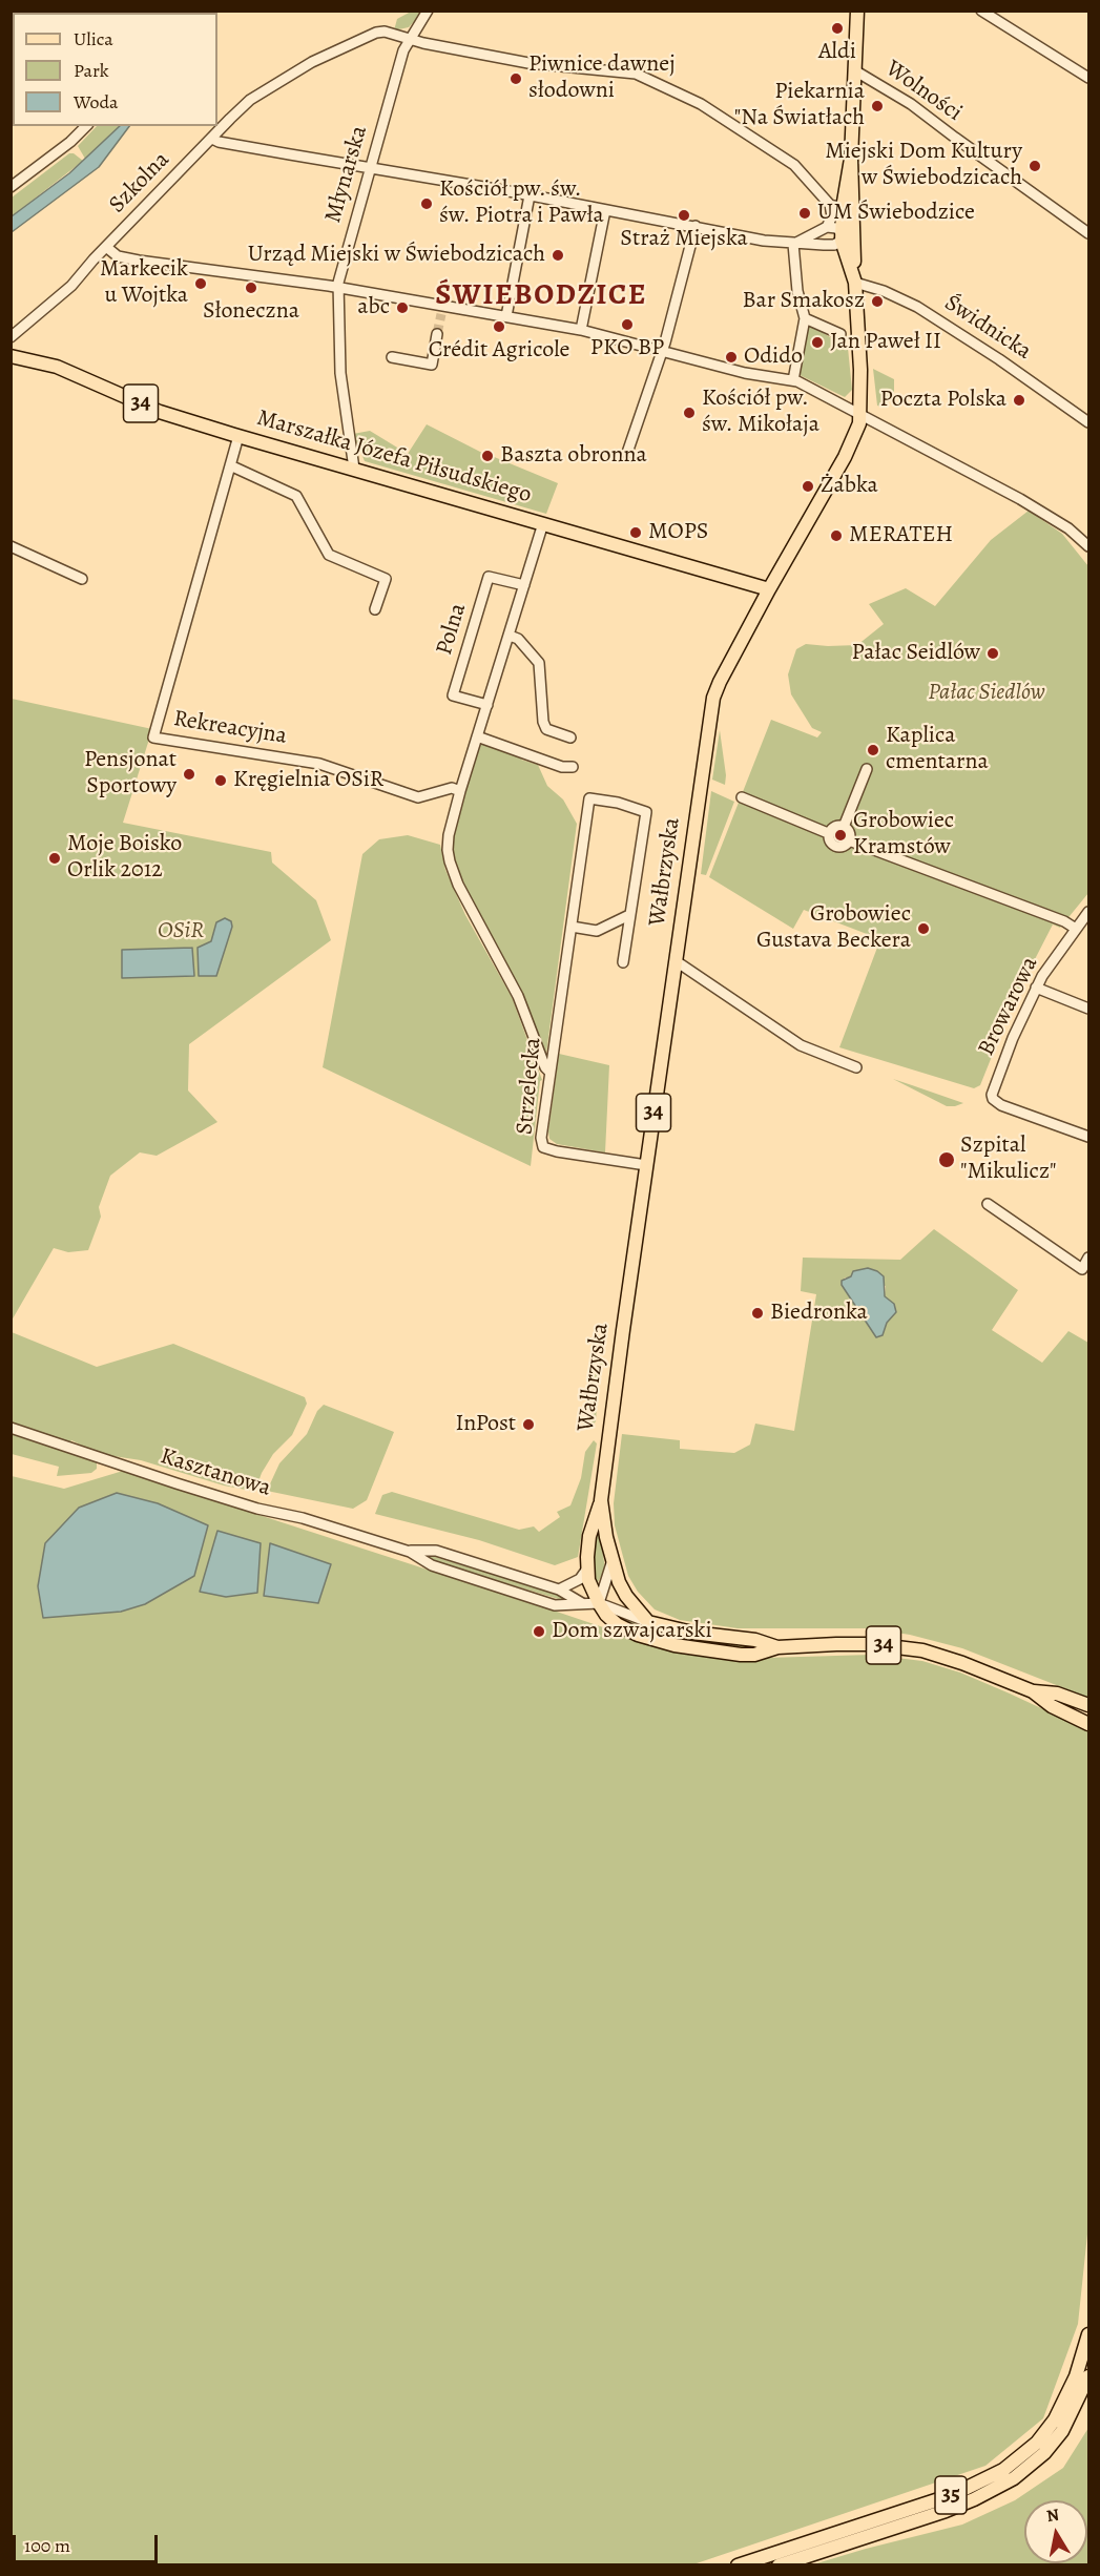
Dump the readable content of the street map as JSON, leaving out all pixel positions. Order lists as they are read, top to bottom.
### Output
{
  "streets": {
    "main road": [
      "34",
      "Marszałka Józefa Piłsudskiego",
      "Wałbrzyska",
      "35"
    ],
    "street": [
      "Wolności",
      "Młynarska",
      "Szkolna",
      "Świdnicka",
      "Polna",
      "Rekreacyjna",
      "Browarowa",
      "Strzelecka",
      "Kasztanowa"
    ]
  },
  "crossings": [
    ["Wolności", "Wałbrzyska"],
    ["Młynarska", "Szkolna"],
    ["Młynarska", "Marszałka Józefa Piłsudskiego"],
    ["Szkolna", "Wałbrzyska"],
    ["Świdnicka", "Wałbrzyska"],
    ["Marszałka Józefa Piłsudskiego", "Rekreacyjna"],
    ["Marszałka Józefa Piłsudskiego", "Wałbrzyska"],
    ["Wałbrzyska", "Strzelecka"],
    ["Wałbrzyska", "Kasztanowa"]
  ],
  "districts": ["ŚWIEBODZICE"],
  "parks": ["Pałac Siedlów", "OSiR"],
  "places": [
    "Aldi",
    "Piwnice dawnej słodowni",
    "Piekarnia \"Na Światłach",
    "Miejski Dom Kultury w Świebodzicach",
    "Kościół pw. św. św. Piotra i Pawła",
    "UM Świebodzice",
    "Straż Miejska",
    "Urząd Miejski w Świebodzicach",
    "Markecik u Wojtka",
    "Słoneczna",
    "Bar Smakosz",
    "abc",
    "PKO BP",
    "Crédit Agricole",
    "Jan Paweł II",
    "Odido",
    "Poczta Polska",
    "Kościół pw. św. Mikołaja",
    "Baszta obronna",
    "Żabka",
    "MOPS",
    "MERATEH",
    "Pałac Seidlów",
    "Kaplica cmentarna",
    "Pensjonat Sportowy",
    "Kręgielnia OSiR",
    "Grobowiec Kramstów",
    "Moje Boisko Orlik 2012",
    "Grobowiec Gustava Beckera",
    "Szpital \"Mikulicz\"",
    "Biedronka",
    "InPost",
    "Dom szwajcarski"
  ],
  "legend": ["Ulica", "Park", "Woda"],
  "scale_bar": "100 m",
  "north": "top"
}
